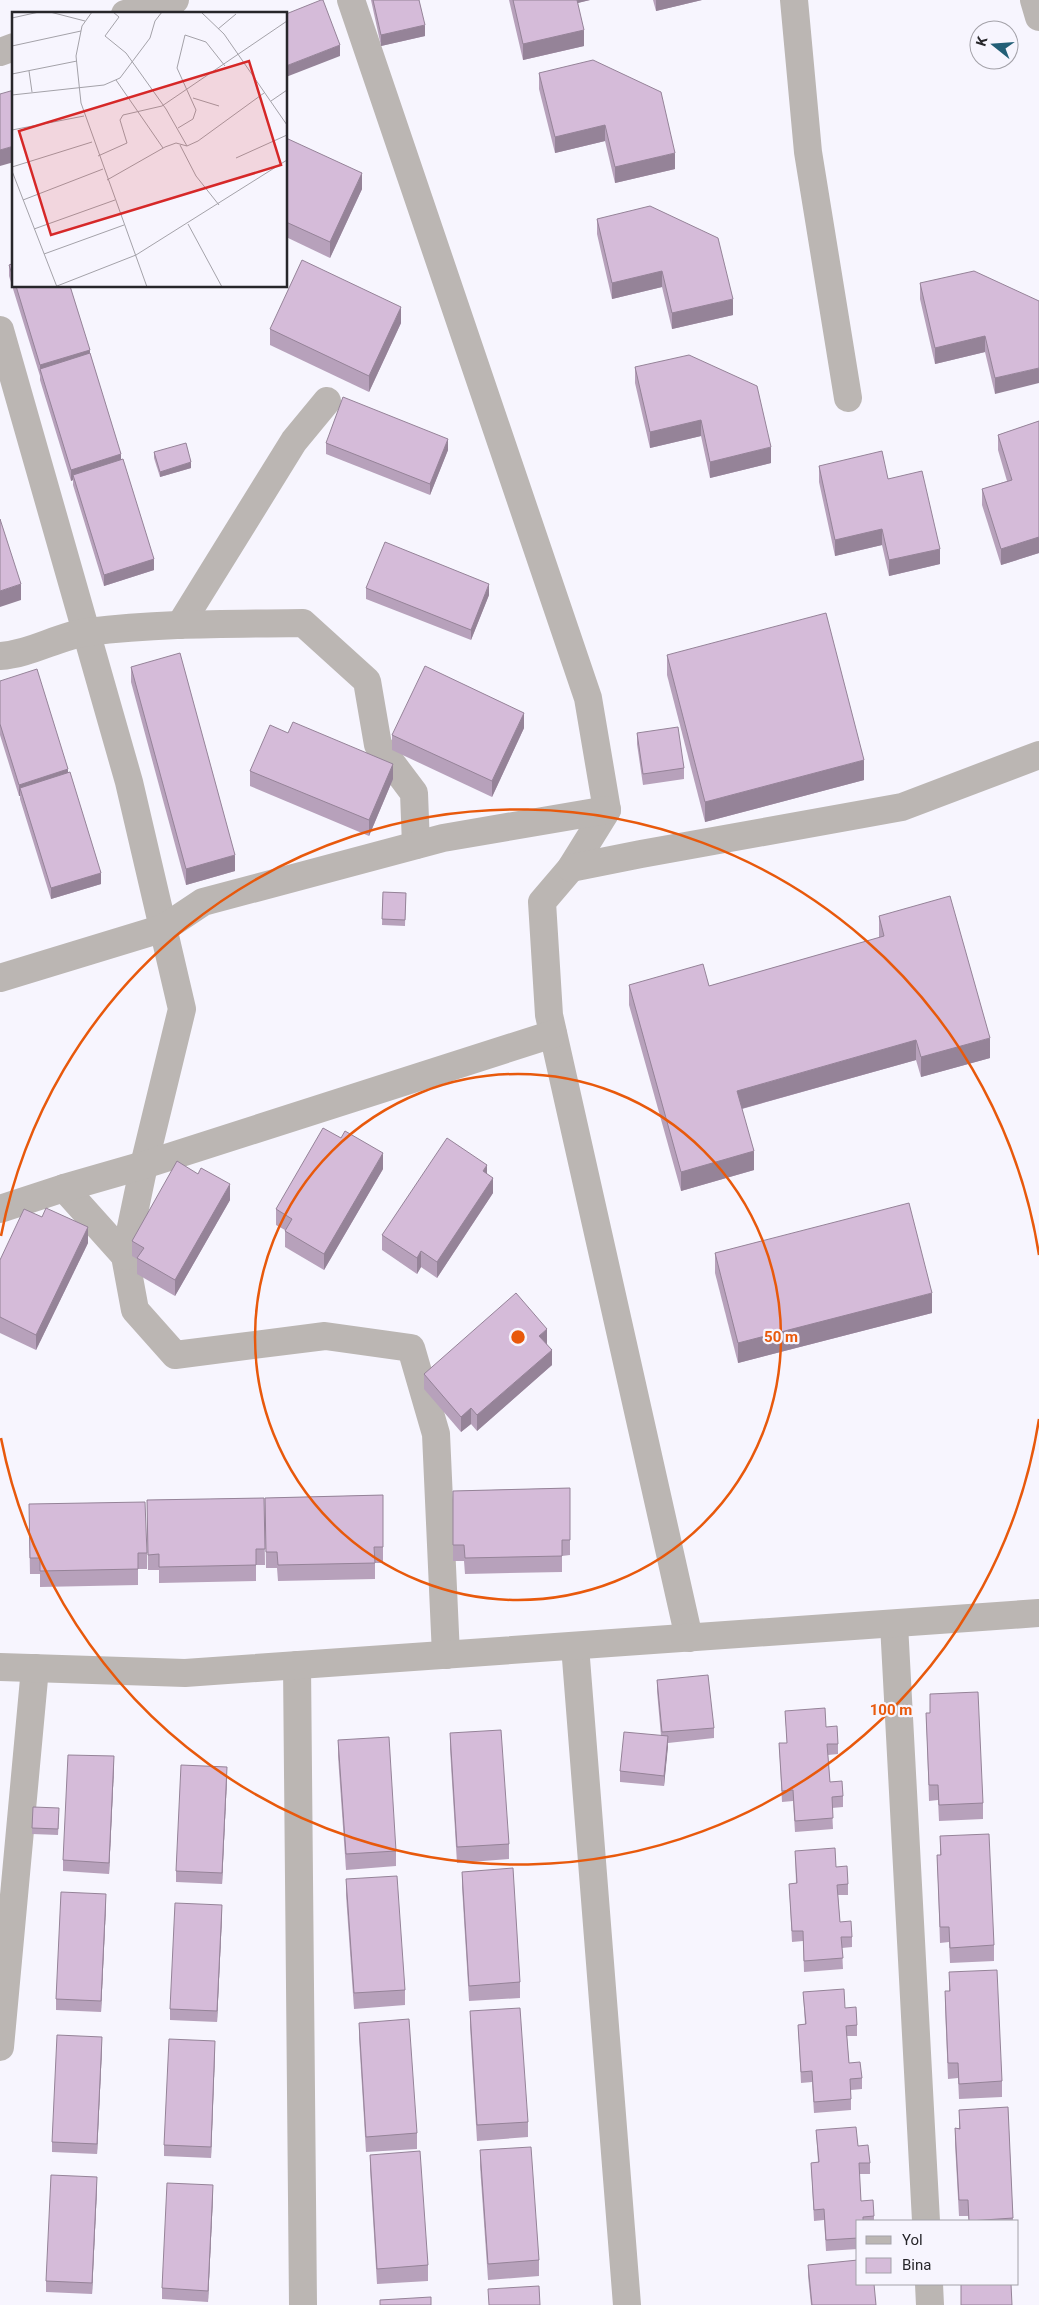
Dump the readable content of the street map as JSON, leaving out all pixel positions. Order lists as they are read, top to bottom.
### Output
{
  "legend": ["Yol", "Bina"],
  "north": "left",
  "rings": ["50 m", "100 m"]
}
